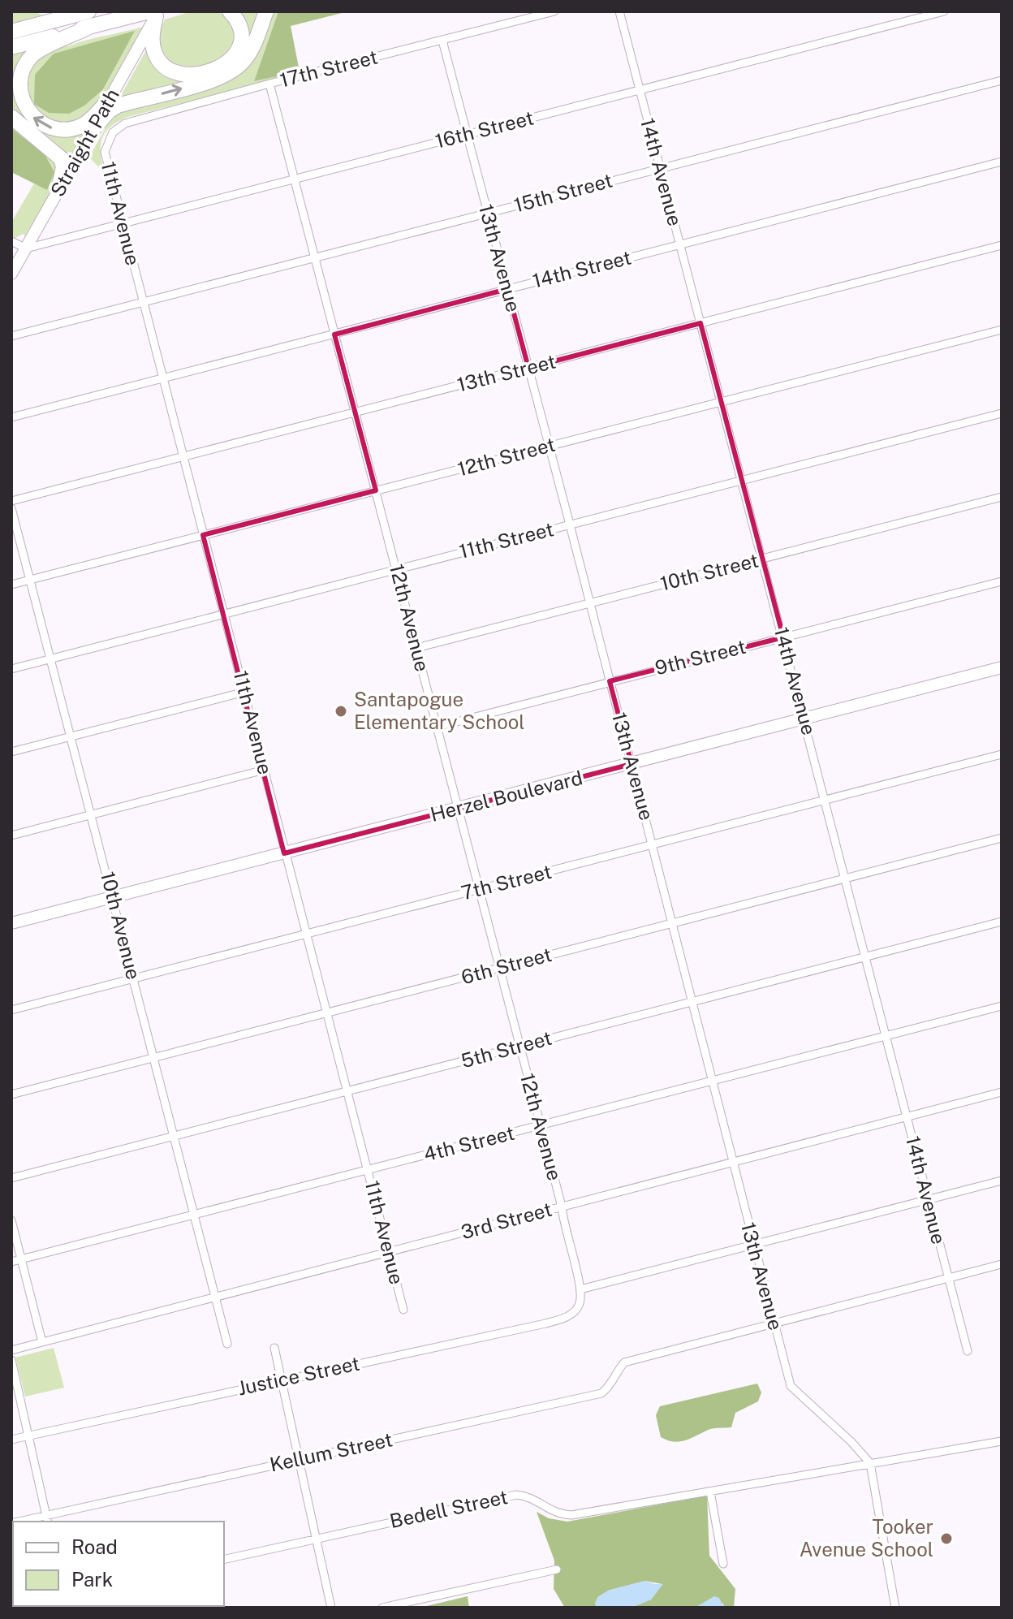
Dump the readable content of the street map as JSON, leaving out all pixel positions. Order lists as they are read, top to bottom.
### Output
{
  "streets": {
    "street": [
      "17th Street",
      "16th Street",
      "Straight Path",
      "14th Avenue",
      "15th Street",
      "11th Avenue",
      "13th Avenue",
      "14th Street",
      "13th Street",
      "12th Street",
      "11th Street",
      "10th Street",
      "12th Avenue",
      "9th Street",
      "Herzel Boulevard",
      "7th Street",
      "10th Avenue",
      "6th Street",
      "5th Street",
      "4th Street",
      "3rd Street",
      "Justice Street",
      "Kellum Street",
      "Bedell Street"
    ]
  },
  "crossings": [
    ["17th Street", "11th Avenue"],
    ["17th Street", "13th Avenue"],
    ["17th Street", "12th Avenue"],
    ["16th Street", "Straight Path"],
    ["16th Street", "14th Avenue"],
    ["16th Street", "11th Avenue"],
    ["16th Street", "13th Avenue"],
    ["16th Street", "12th Avenue"],
    ["14th Avenue", "15th Street"],
    ["14th Avenue", "14th Street"],
    ["14th Avenue", "13th Street"],
    ["14th Avenue", "12th Street"],
    ["14th Avenue", "11th Street"],
    ["14th Avenue", "10th Street"],
    ["14th Avenue", "9th Street"],
    ["14th Avenue", "Herzel Boulevard"],
    ["14th Avenue", "7th Street"],
    ["14th Avenue", "6th Street"],
    ["14th Avenue", "5th Street"],
    ["14th Avenue", "4th Street"],
    ["14th Avenue", "3rd Street"],
    ["15th Street", "11th Avenue"],
    ["15th Street", "13th Avenue"],
    ["15th Street", "12th Avenue"],
    ["11th Avenue", "14th Street"],
    ["11th Avenue", "13th Street"],
    ["11th Avenue", "12th Street"],
    ["11th Avenue", "11th Street"],
    ["11th Avenue", "Herzel Boulevard"],
    ["11th Avenue", "7th Street"],
    ["11th Avenue", "6th Street"],
    ["11th Avenue", "5th Street"],
    ["11th Avenue", "4th Street"],
    ["11th Avenue", "3rd Street"],
    ["13th Avenue", "14th Street"],
    ["13th Avenue", "13th Street"],
    ["13th Avenue", "12th Street"],
    ["13th Avenue", "11th Street"],
    ["13th Avenue", "10th Street"],
    ["13th Avenue", "9th Street"],
    ["13th Avenue", "Herzel Boulevard"],
    ["13th Avenue", "7th Street"],
    ["13th Avenue", "6th Street"],
    ["13th Avenue", "5th Street"],
    ["13th Avenue", "4th Street"],
    ["13th Avenue", "3rd Street"],
    ["13th Avenue", "Kellum Street"],
    ["13th Avenue", "Bedell Street"],
    ["14th Street", "12th Avenue"],
    ["13th Street", "12th Avenue"],
    ["12th Street", "12th Avenue"],
    ["12th Street", "10th Avenue"],
    ["11th Street", "12th Avenue"],
    ["11th Street", "10th Avenue"],
    ["10th Street", "12th Avenue"],
    ["12th Avenue", "9th Street"],
    ["12th Avenue", "Herzel Boulevard"],
    ["12th Avenue", "7th Street"],
    ["12th Avenue", "6th Street"],
    ["12th Avenue", "5th Street"],
    ["12th Avenue", "4th Street"],
    ["12th Avenue", "3rd Street"],
    ["12th Avenue", "Justice Street"],
    ["Herzel Boulevard", "10th Avenue"],
    ["7th Street", "10th Avenue"],
    ["10th Avenue", "6th Street"],
    ["10th Avenue", "5th Street"],
    ["10th Avenue", "4th Street"],
    ["10th Avenue", "3rd Street"]
  ],
  "places": ["Santapogue Elementary School", "Tooker Avenue School"],
  "legend": ["Road", "Park"]
}
